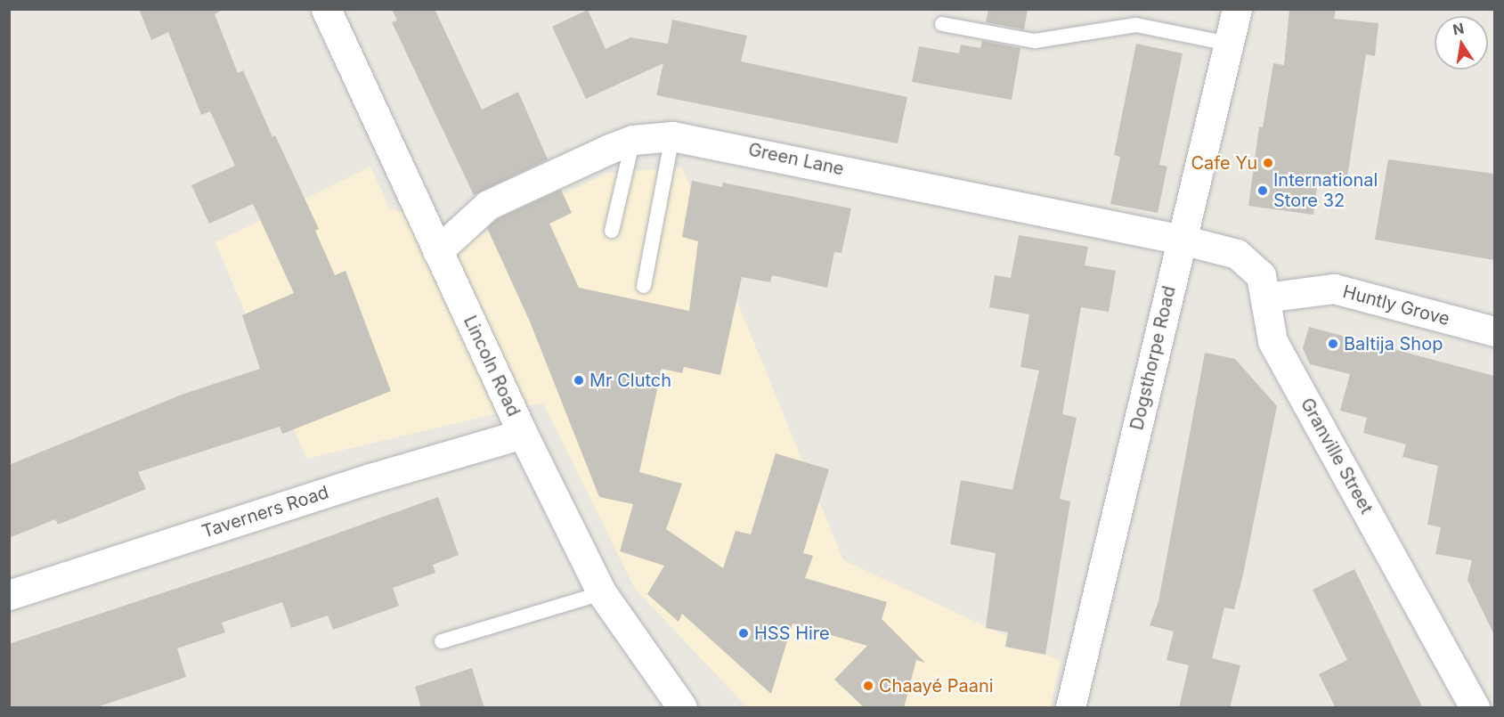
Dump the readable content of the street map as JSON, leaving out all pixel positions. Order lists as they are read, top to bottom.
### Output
{
  "streets": {
    "street": [
      "Green Lane",
      "Huntly Grove",
      "Dogsthorpe Road",
      "Lincoln Road",
      "Granville Street",
      "Taverners Road"
    ]
  },
  "crossings": [
    ["Green Lane", "Dogsthorpe Road"],
    ["Green Lane", "Lincoln Road"],
    ["Green Lane", "Granville Street"],
    ["Huntly Grove", "Granville Street"],
    ["Dogsthorpe Road", "Granville Street"],
    ["Lincoln Road", "Taverners Road"]
  ],
  "places": [
    "Cafe Yu",
    "International Store 32",
    "Baltija Shop",
    "Mr Clutch",
    "HSS Hire",
    "Chaayé Paani"
  ],
  "north": "top"
}
